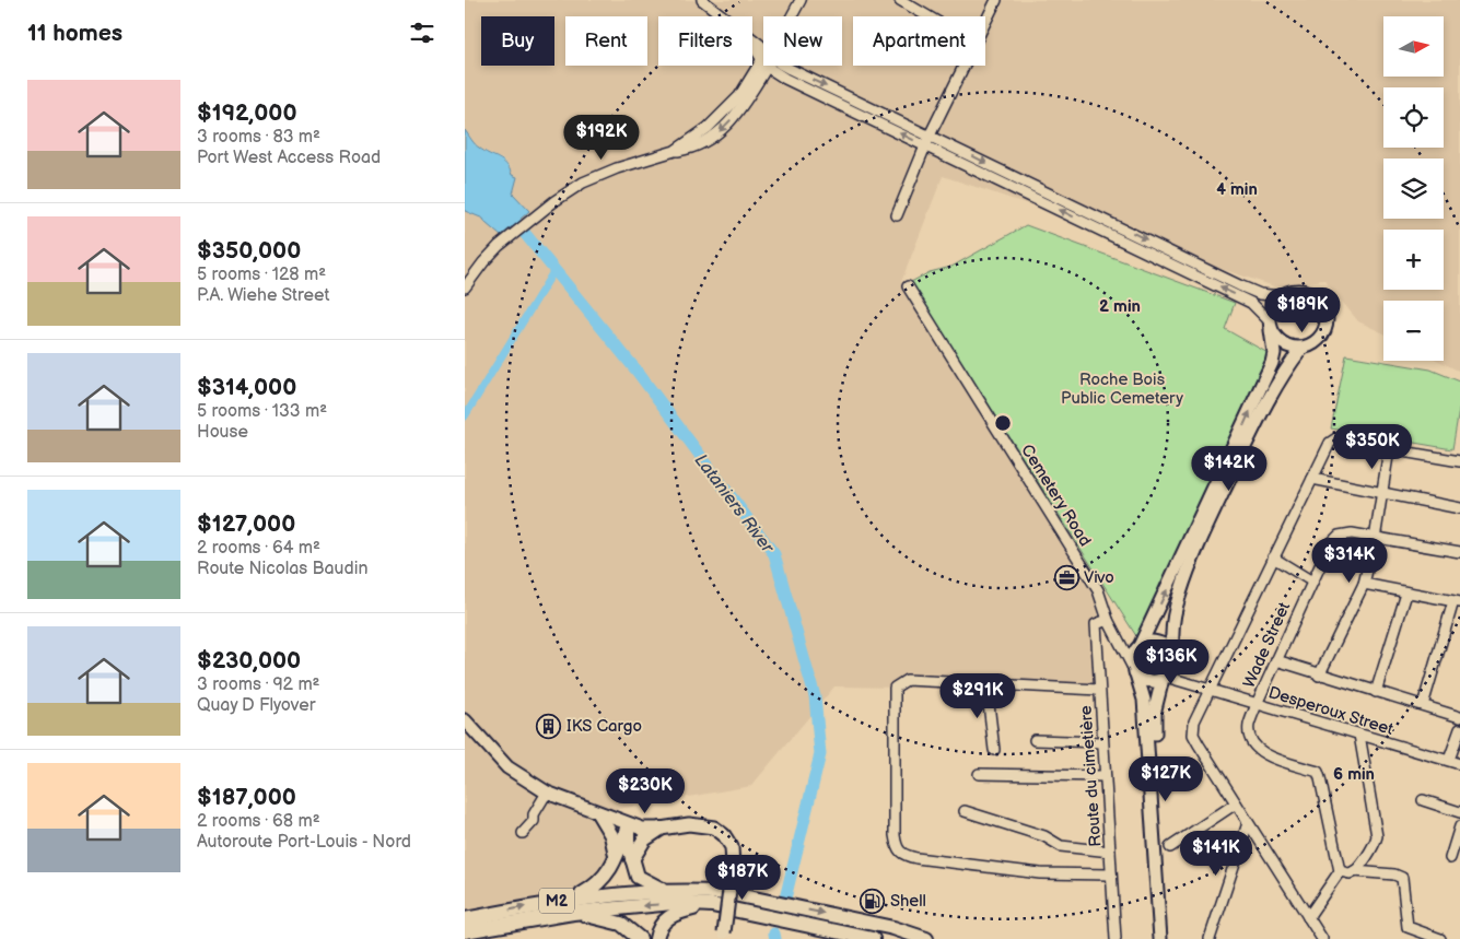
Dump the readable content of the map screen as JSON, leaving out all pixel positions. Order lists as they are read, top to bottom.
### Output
{
  "streets": {
    "highway": ["M2"],
    "street": [
      "Cemetery Road",
      "Wade Street",
      "Desperoux Street",
      "Route du cimetière"
    ]
  },
  "crossings": [
    ["Cemetery Road", "Desperoux Street"],
    ["Cemetery Road", "Route du cimetière"],
    ["Wade Street", "Desperoux Street"]
  ],
  "water": ["Lataniers River"],
  "parks": ["Roche Bois Public Cemetery"],
  "places": {
    "office": ["Vivo"],
    "building": ["IKS Cargo"],
    "fuel station": ["Shell"]
  },
  "north": "right",
  "page": {
    "heading": "11 homes",
    "map_buttons": ["+", "−"],
    "chip": [
      "Buy",
      "Rent",
      "Filters",
      "New",
      "Apartment"
    ],
    "list": [
      {
        "name": "$192,000",
        "note": "3 rooms · 83 m² · Port West Access Road"
      },
      {
        "name": "$350,000",
        "note": "5 rooms · 128 m² · P.A. Wiehe Street"
      },
      {
        "name": "$314,000",
        "note": "5 rooms · 133 m² · House"
      },
      {
        "name": "$127,000",
        "note": "2 rooms · 64 m² · Route Nicolas Baudin"
      },
      {
        "name": "$230,000",
        "note": "3 rooms · 92 m² · Quay D Flyover"
      },
      {
        "name": "$187,000",
        "note": "2 rooms · 68 m² · Autoroute Port-Louis - Nord"
      }
    ],
    "price": [
      "$192K",
      "$189K",
      "$350K",
      "$142K",
      "$314K",
      "$136K",
      "$291K",
      "$127K",
      "$230K",
      "$141K",
      "$187K"
    ]
  },
  "rings": ["4 min", "2 min", "6 min"]
}
